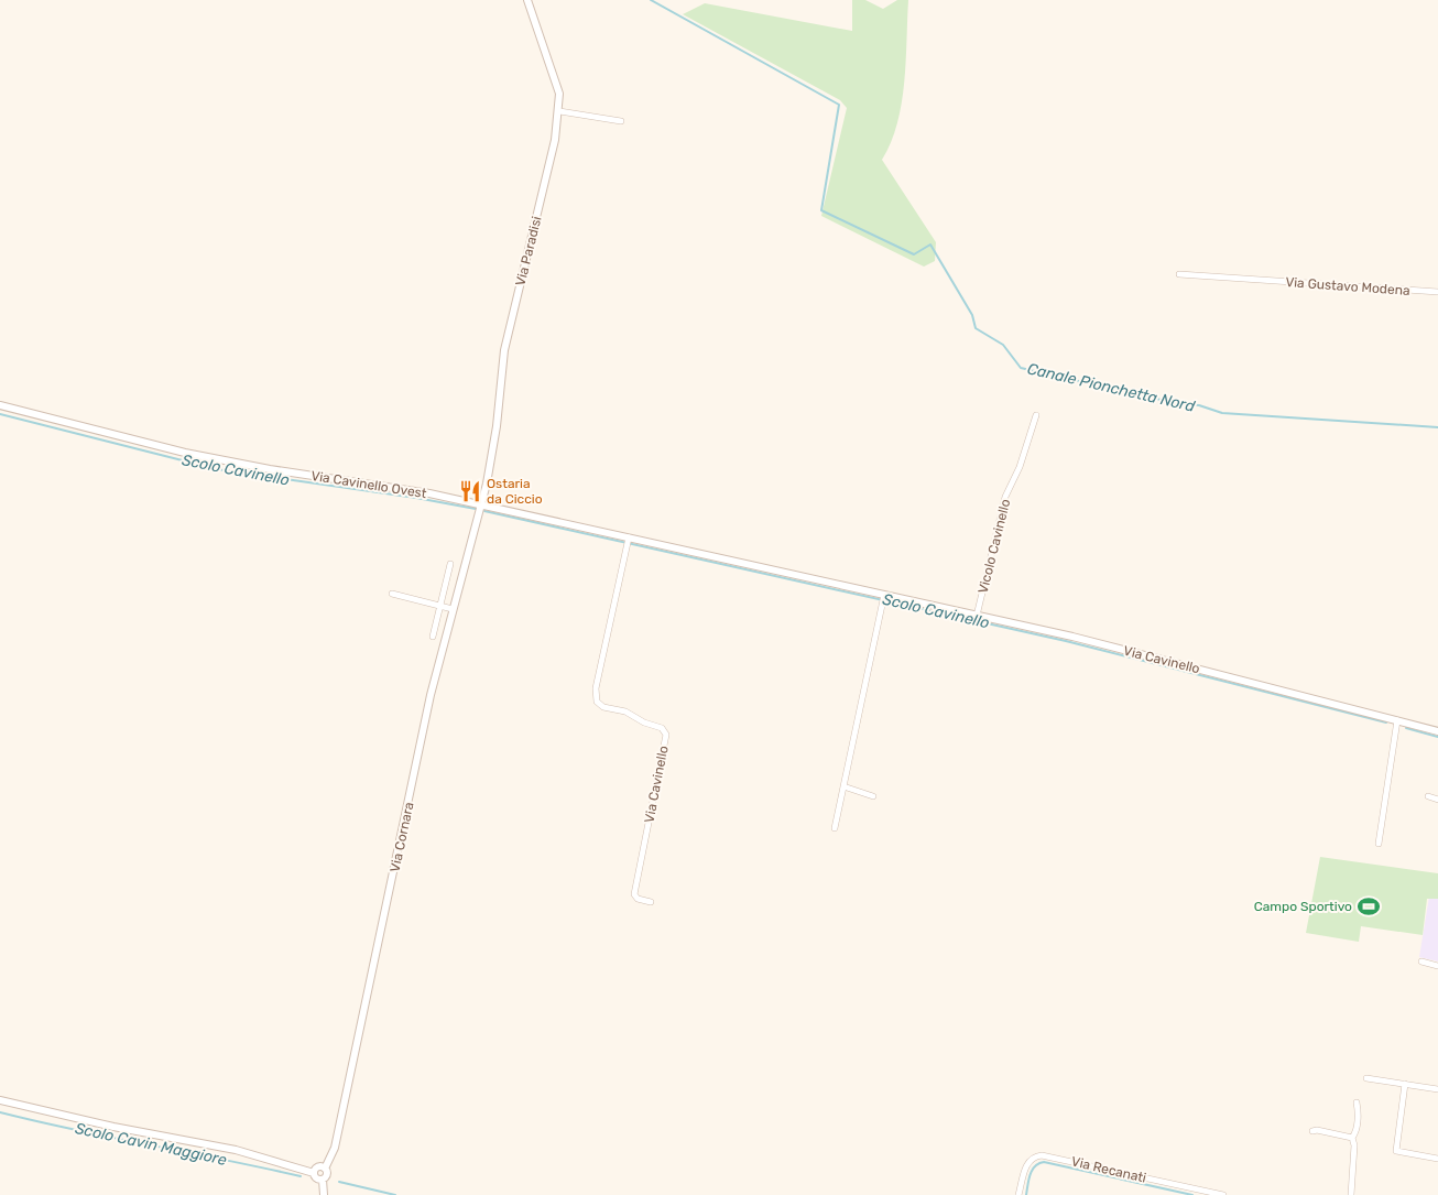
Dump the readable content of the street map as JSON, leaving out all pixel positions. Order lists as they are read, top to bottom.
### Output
{
  "streets": {
    "street": [
      "Via Paradisi",
      "Via Gustavo Modena",
      "Via Cavinello Ovest",
      "Vicolo Cavinello",
      "Via Cavinello",
      "Via Cornara",
      "Via Recanati"
    ]
  },
  "crossings": [
    ["Via Paradisi", "Via Cavinello Ovest"],
    ["Via Paradisi", "Via Cavinello"],
    ["Via Paradisi", "Via Cornara"],
    ["Via Cavinello Ovest", "Via Cavinello"],
    ["Via Cavinello Ovest", "Via Cornara"],
    ["Vicolo Cavinello", "Via Cavinello"],
    ["Via Cavinello", "Via Cornara"]
  ],
  "water": ["Canale Pionchetta Nord", "Scolo Cavinello", "Scolo Cavin Maggiore"],
  "places": {
    "restaurant": ["Ostaria da Ciccio"],
    "sports": ["Campo Sportivo"]
  }
}
